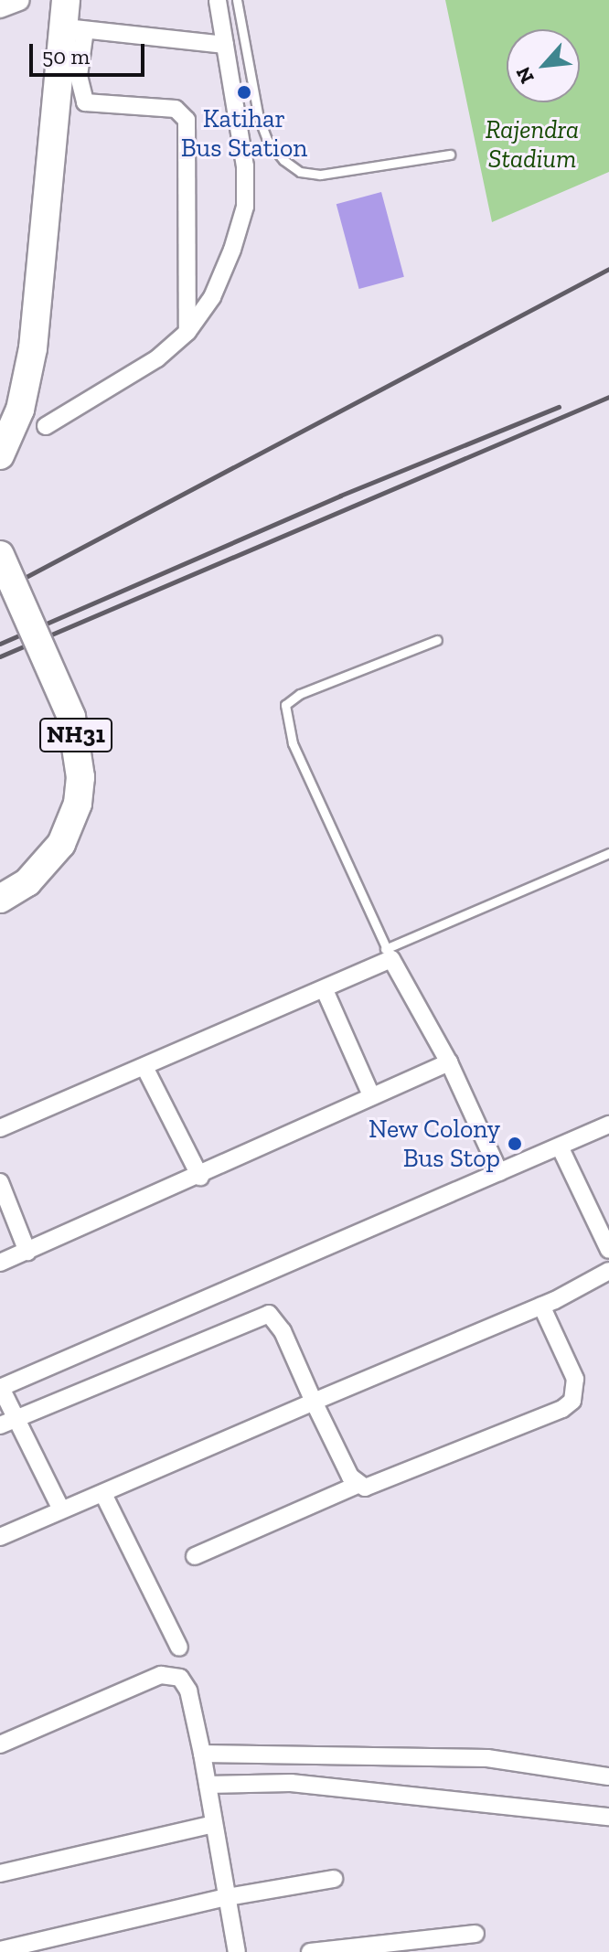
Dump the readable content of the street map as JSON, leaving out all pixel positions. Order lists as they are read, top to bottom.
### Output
{
  "streets": {
    "highway": ["NH31"]
  },
  "parks": ["Rajendra Stadium"],
  "places": ["Katihar Bus Station", "New Colony Bus Stop"],
  "scale_bar": "50 m",
  "north": "bottom left"
}
